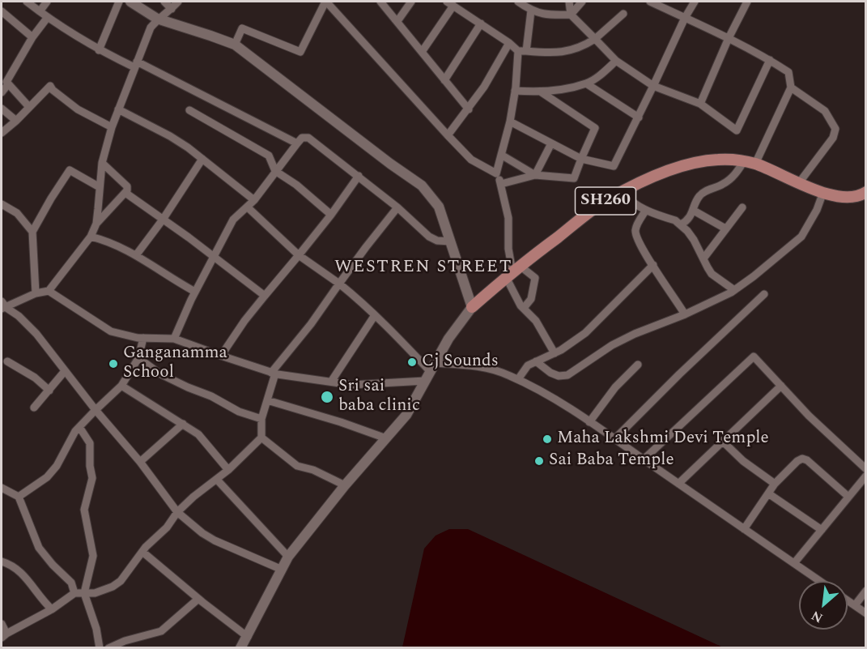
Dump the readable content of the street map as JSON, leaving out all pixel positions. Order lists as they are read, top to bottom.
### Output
{
  "streets": {
    "main road": ["SH260"]
  },
  "districts": ["WESTREN STREET"],
  "places": [
    "Cj Sounds",
    "Ganganamma School",
    "Sri sai baba clinic",
    "Maha Lakshmi Devi Temple",
    "Sai Baba Temple"
  ],
  "north": "bottom left"
}
